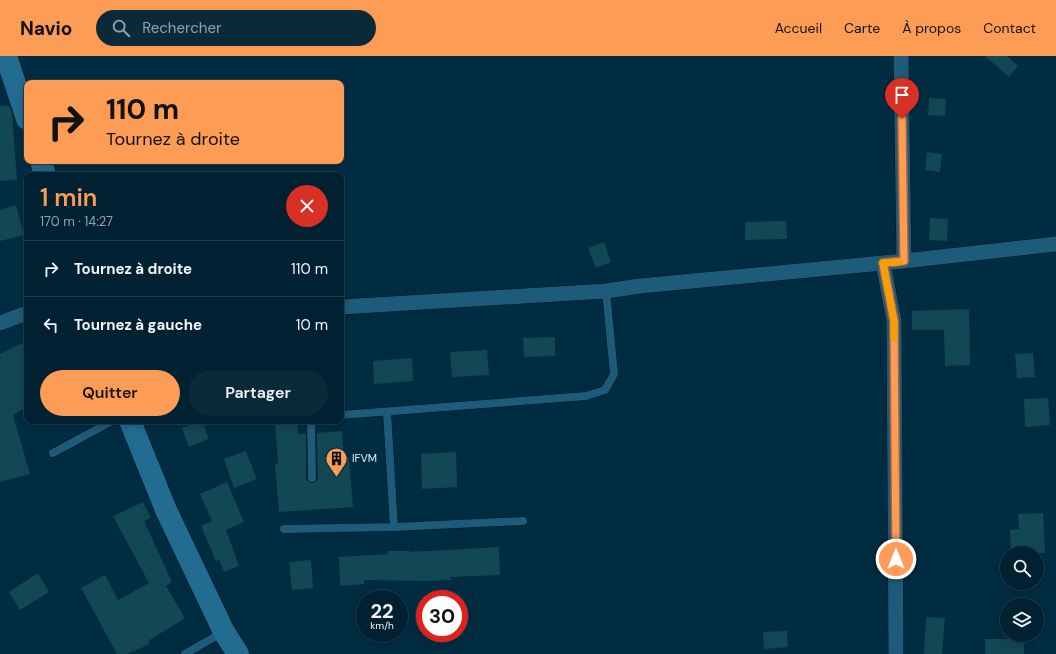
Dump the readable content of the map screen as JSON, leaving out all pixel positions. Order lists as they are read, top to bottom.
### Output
{
  "places": {
    "building": ["IFVM"]
  },
  "page": {
    "header": "Navio",
    "search": "Rechercher",
    "nav": [
      "Accueil",
      "Carte",
      "À propos",
      "Contact"
    ],
    "turn": ["110 m", "Tournez à droite"],
    "heading": ["1 min", "170 m · 14:27"],
    "list": [
      {
        "name": "Tournez à droite",
        "value": "110 m"
      },
      {
        "name": "Tournez à gauche",
        "value": "10 m"
      }
    ],
    "buttons": ["Quitter", "Partager"],
    "speed": "22 km/h",
    "limit": "30"
  }
}
